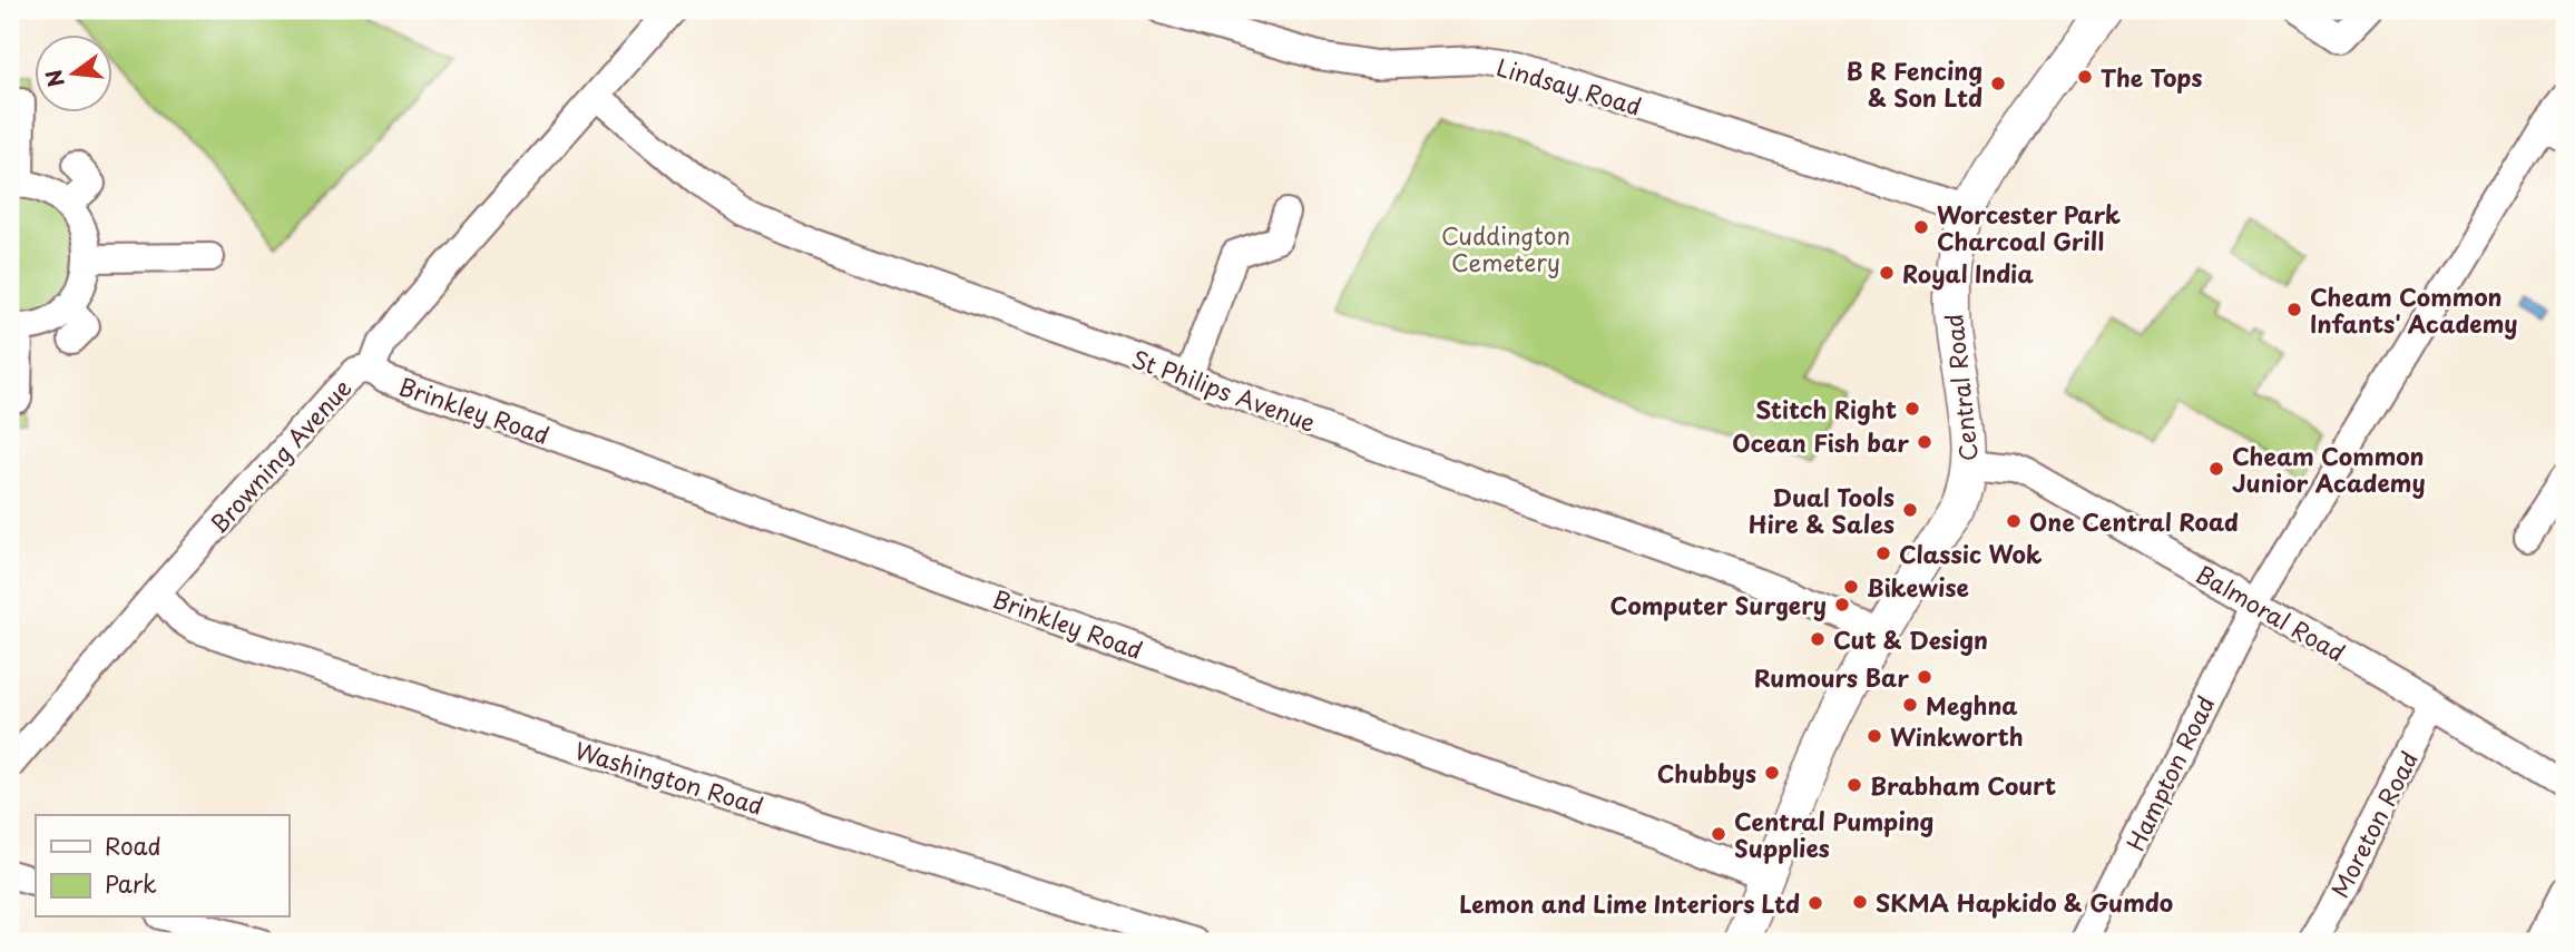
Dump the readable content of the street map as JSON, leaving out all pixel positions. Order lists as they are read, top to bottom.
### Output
{
  "streets": {
    "main road": ["Central Road"],
    "street": [
      "Lindsay Road",
      "St Philips Avenue",
      "Brinkley Road",
      "Browning Avenue",
      "Balmoral Road",
      "Hampton Road",
      "Washington Road",
      "Moreton Road"
    ]
  },
  "crossings": [
    ["Lindsay Road", "Central Road"],
    ["Central Road", "St Philips Avenue"],
    ["Central Road", "Brinkley Road"],
    ["Central Road", "Balmoral Road"],
    ["St Philips Avenue", "Browning Avenue"],
    ["Brinkley Road", "Browning Avenue"],
    ["Browning Avenue", "Washington Road"],
    ["Balmoral Road", "Hampton Road"],
    ["Balmoral Road", "Moreton Road"]
  ],
  "parks": ["Cuddington Cemetery"],
  "places": [
    "The Tops",
    "B R Fencing & Son Ltd",
    "Worcester Park Charcoal Grill",
    "Royal India",
    "Cheam Common Infants' Academy",
    "Stitch Right",
    "Ocean Fish bar",
    "Cheam Common Junior Academy",
    "Dual Tools Hire & Sales",
    "One Central Road",
    "Classic Wok",
    "Bikewise",
    "Computer Surgery",
    "Cut & Design",
    "Rumours Bar",
    "Meghna",
    "Winkworth",
    "Chubbys",
    "Brabham Court",
    "Central Pumping Supplies",
    "SKMA Hapkido & Gumdo",
    "Lemon and Lime Interiors Ltd"
  ],
  "legend": ["Road", "Park"],
  "north": "left"
}
